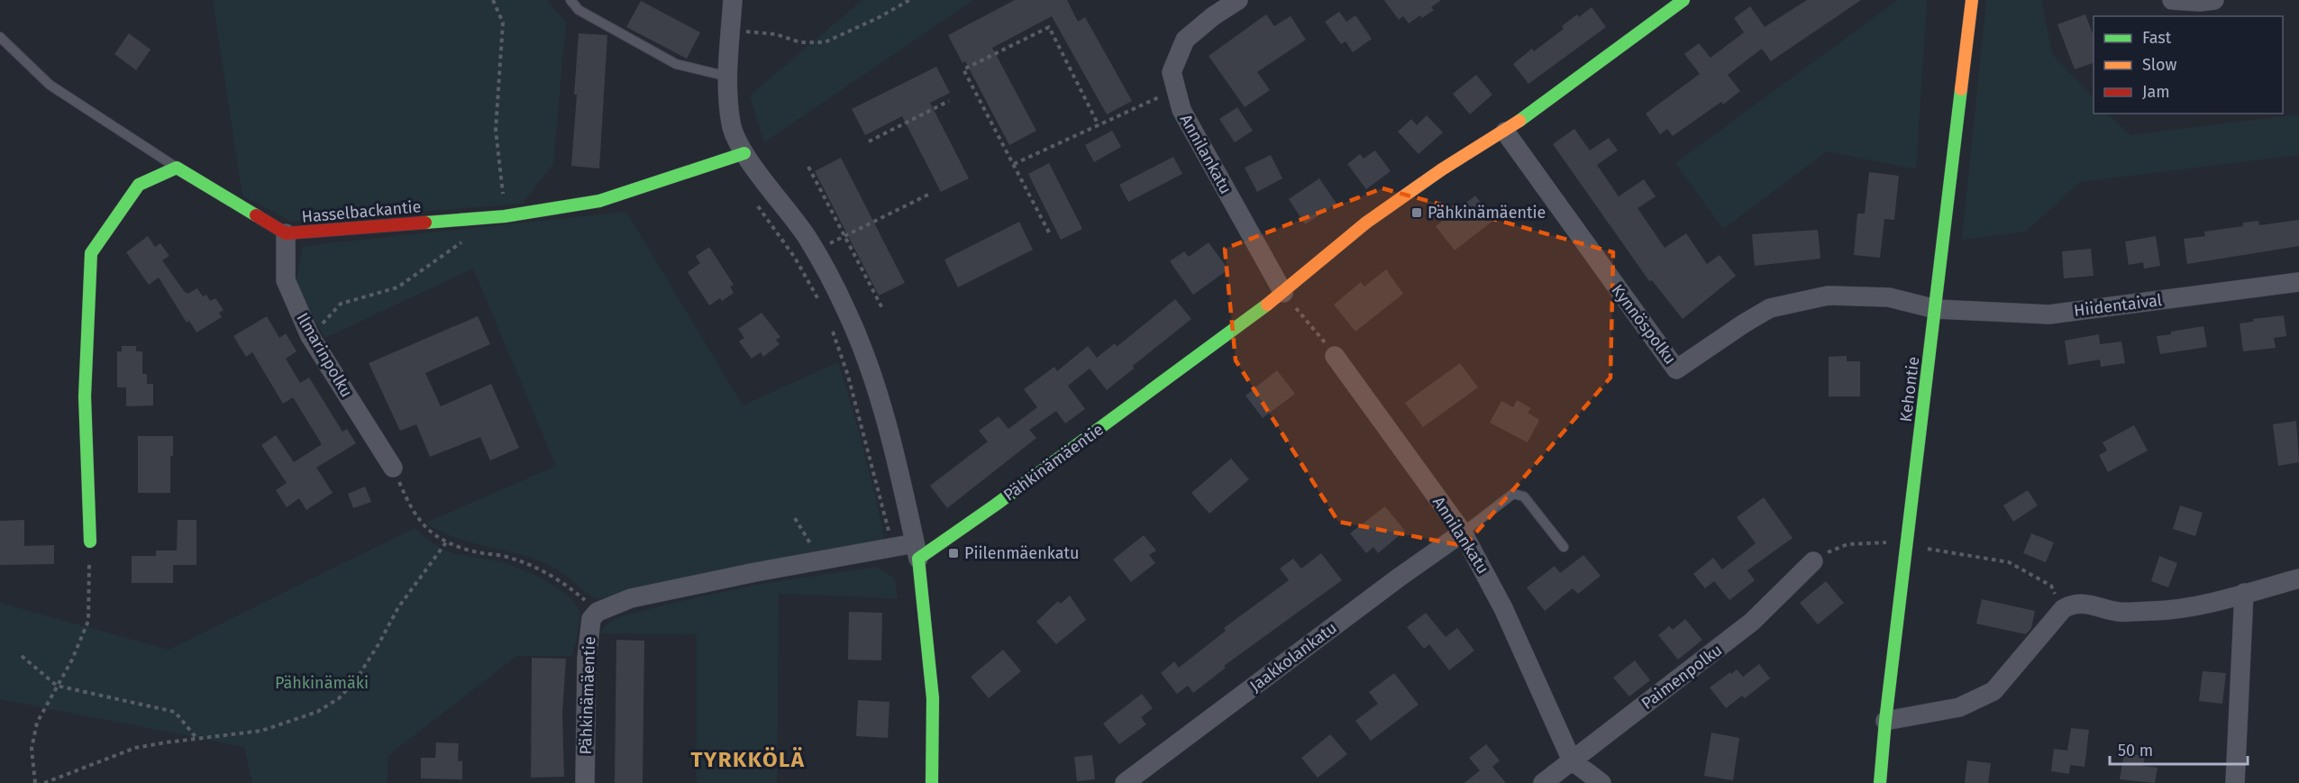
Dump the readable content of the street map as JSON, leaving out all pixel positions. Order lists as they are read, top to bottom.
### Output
{
  "streets": {
    "street": [
      "Annilankatu",
      "Hasselbackantie",
      "Hiidentaival",
      "Kynnöspolku",
      "Ilmarinpolku",
      "Kehontie",
      "Pähkinämäentie",
      "Jaakkolankatu",
      "Paimenpolku"
    ]
  },
  "crossings": [
    ["Annilankatu", "Pähkinämäentie"],
    ["Annilankatu", "Jaakkolankatu"],
    ["Annilankatu", "Paimenpolku"],
    ["Hasselbackantie", "Ilmarinpolku"],
    ["Hiidentaival", "Kynnöspolku"],
    ["Hiidentaival", "Kehontie"],
    ["Kynnöspolku", "Kehontie"],
    ["Kynnöspolku", "Pähkinämäentie"]
  ],
  "districts": ["TYRKKÖLÄ"],
  "parks": ["Pähkinämäki"],
  "places": {
    "transit": ["Pähkinämäentie", "Piilenmäenkatu"]
  },
  "legend": ["Fast", "Slow", "Jam"],
  "scale_bar": "50 m"
}
